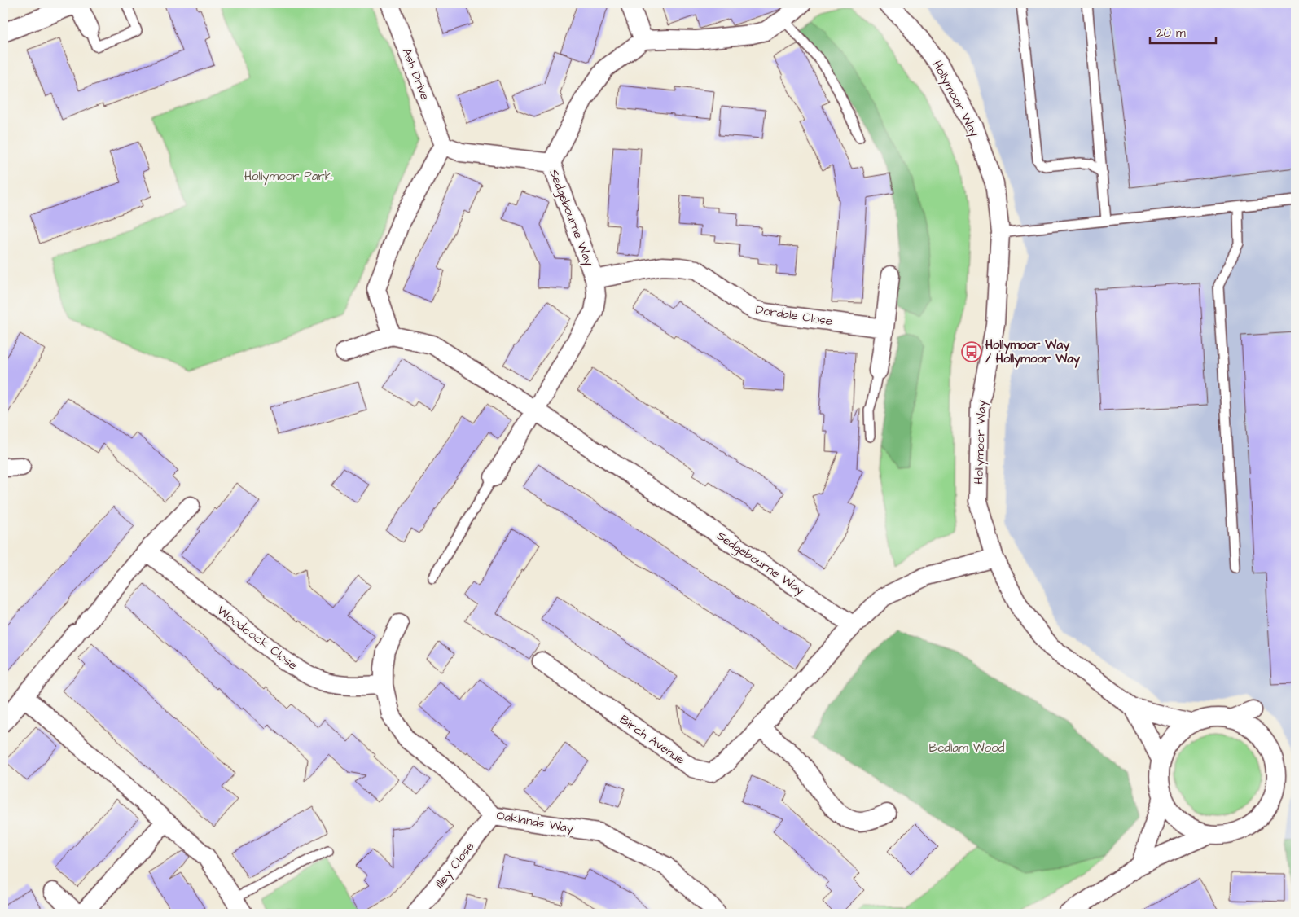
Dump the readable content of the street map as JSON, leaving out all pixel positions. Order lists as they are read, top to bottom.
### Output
{
  "streets": {
    "street": [
      "Ash Drive",
      "Hollymoor Way",
      "Sedgebourne Way",
      "Dordale Close",
      "Woodcock Close",
      "Birch Avenue",
      "Oaklands Way",
      "Illey Close"
    ]
  },
  "crossings": [
    ["Sedgebourne Way", "Dordale Close"],
    ["Sedgebourne Way", "Birch Avenue"],
    ["Woodcock Close", "Oaklands Way"],
    ["Oaklands Way", "Illey Close"]
  ],
  "parks": ["Hollymoor Park", "Bedlam Wood"],
  "places": {
    "bus stop": ["Hollymoor Way / Hollymoor Way"]
  },
  "scale_bar": "20 m"
}
